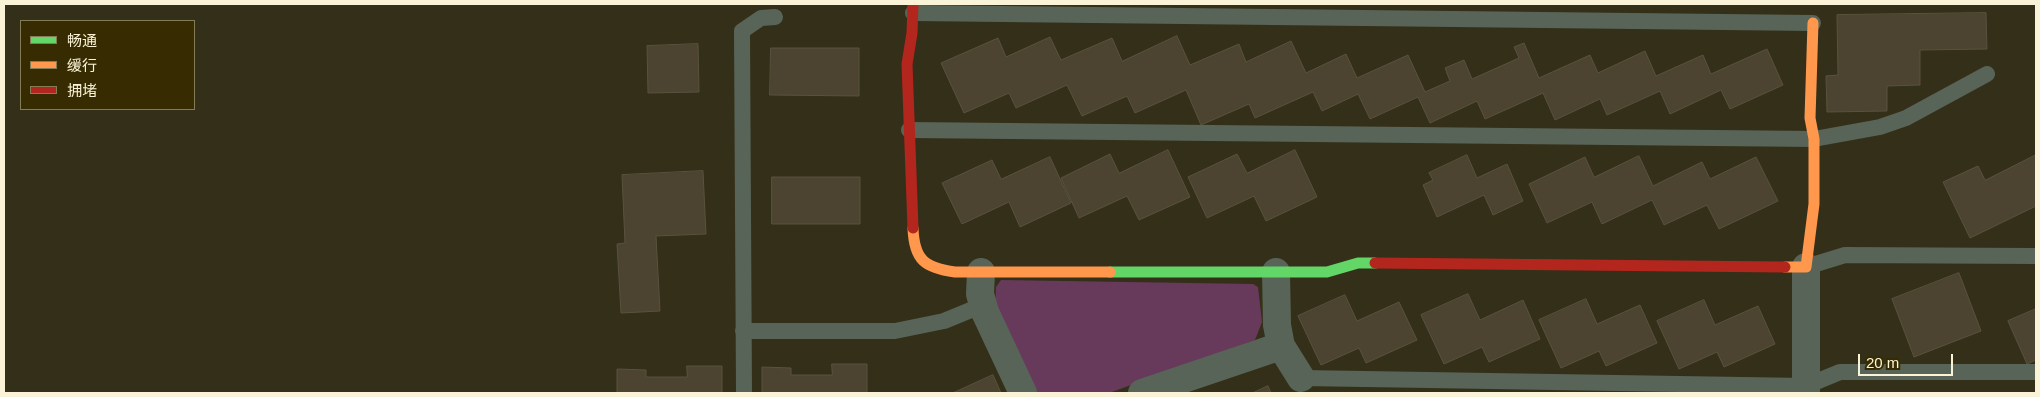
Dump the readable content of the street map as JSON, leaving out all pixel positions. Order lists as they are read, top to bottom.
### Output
{
  "legend": ["畅通", "缓行", "拥堵"],
  "scale_bar": "20 m"
}
